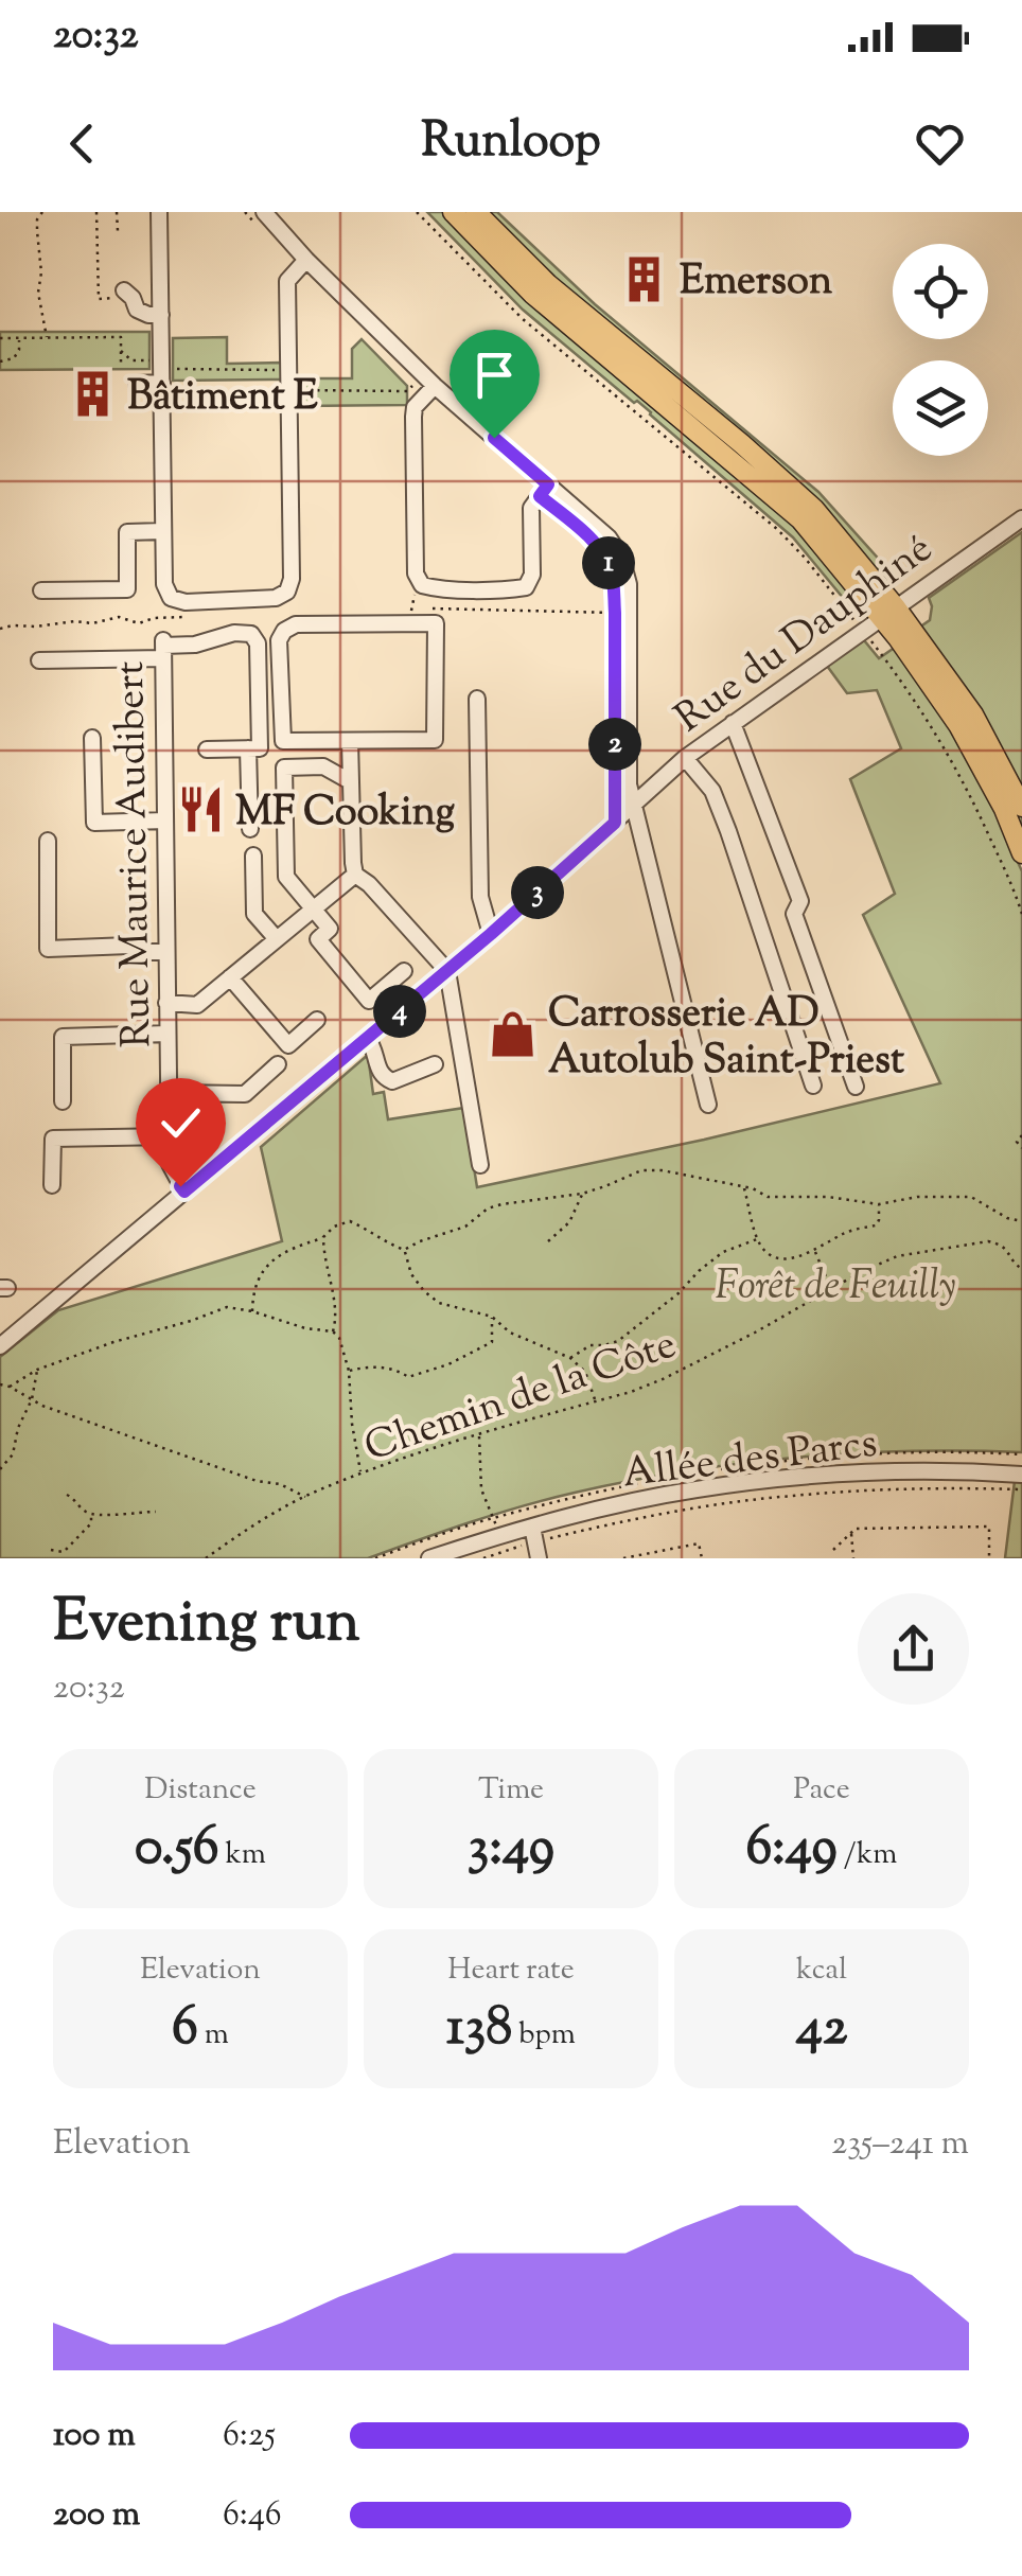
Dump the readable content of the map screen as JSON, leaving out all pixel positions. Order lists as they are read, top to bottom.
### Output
{
  "streets": {
    "street": ["Rue du Dauphiné", "Rue Maurice Audibert", "Allée des Parcs"],
    "path": ["Chemin de la Côte"]
  },
  "crossings": [
    ["Rue du Dauphiné", "Rue Maurice Audibert"]
  ],
  "parks": ["Forêt de Feuilly"],
  "places": {
    "building": ["Emerson", "Bâtiment E"],
    "restaurant": ["MF Cooking"],
    "shop": ["Carrosserie AD Autolub Saint-Priest"]
  },
  "page": {
    "status": "20:32",
    "header": "Runloop",
    "pins": [
      "1",
      "2",
      "3",
      "4"
    ],
    "heading": ["Evening run", "20:32"],
    "stats": [
      ["Distance", "0.56 km"],
      ["Time", "3:49"],
      ["Pace", "6:49 /km"],
      ["Elevation", "6 m"],
      ["Heart rate", "138 bpm"],
      ["kcal", "42"]
    ],
    "chart": ["Elevation", "235–241 m"],
    "list": [
      {
        "name": "100 m",
        "note": "6:25"
      },
      {
        "name": "200 m",
        "note": "6:46"
      }
    ]
  }
}
